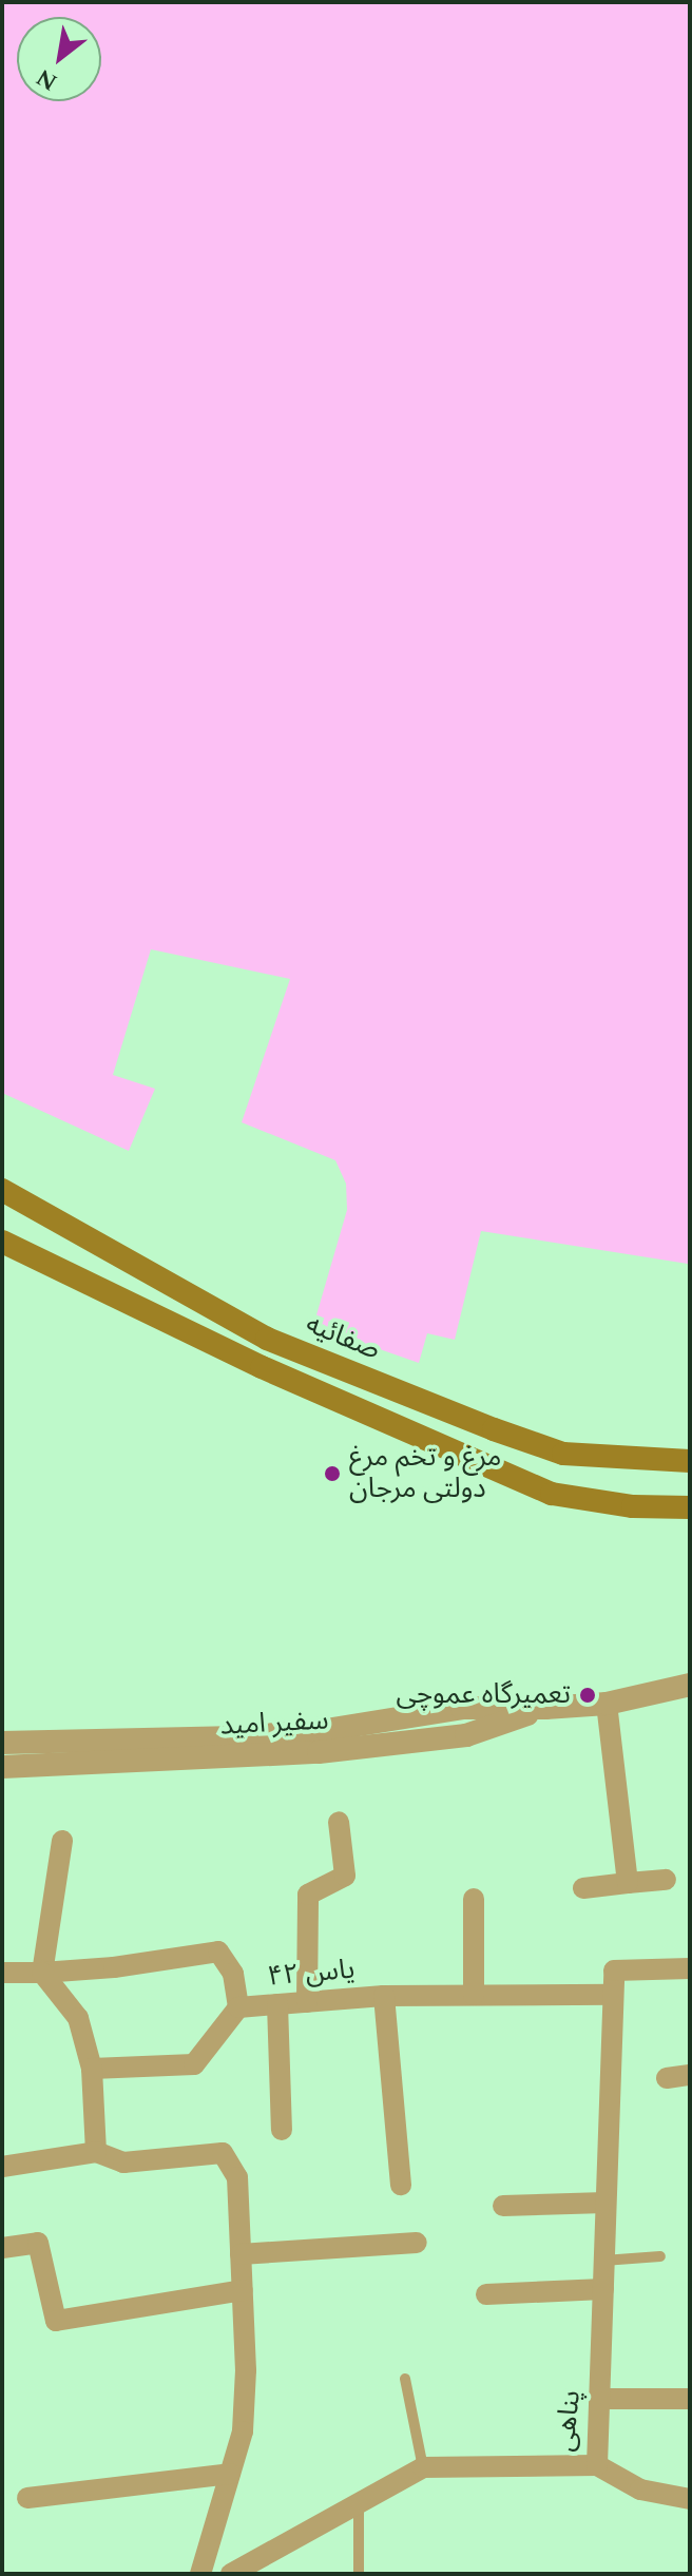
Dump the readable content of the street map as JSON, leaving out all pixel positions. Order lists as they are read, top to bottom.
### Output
{
  "streets": {
    "main road": ["صفائیه"],
    "street": ["سفیر امید", "یاس ۴۲", "پناهی"]
  },
  "crossings": [
    ["یاس ۴۲", "پناهی"]
  ],
  "places": ["مرغ و تخم مرغ دولتی مرجان", "تعمیرگاه عموچی"],
  "north": "bottom left"
}
